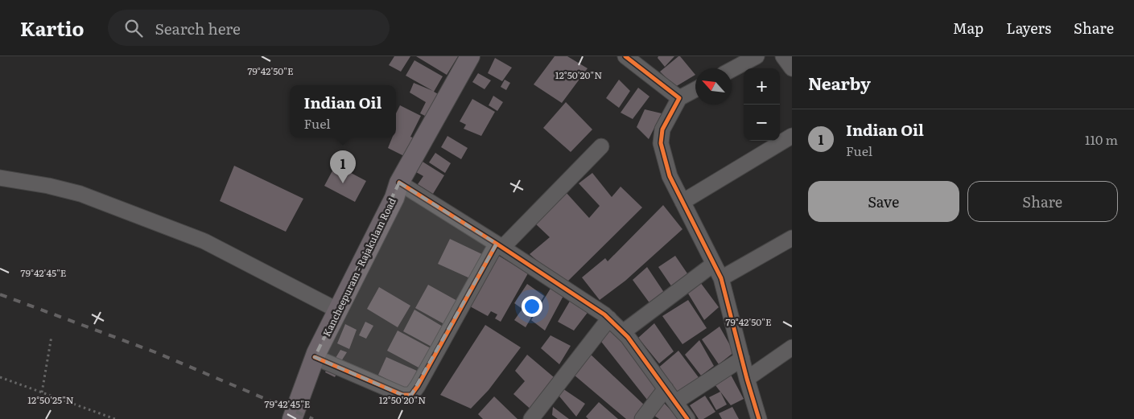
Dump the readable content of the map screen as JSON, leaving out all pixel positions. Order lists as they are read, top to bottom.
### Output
{
  "streets": {
    "main road": ["Kancheepuram - Rajakulam Road"]
  },
  "north": "top left",
  "page": {
    "header": "Kartio",
    "search": "Search here",
    "nav": ["Map", "Layers", "Share"],
    "heading": "Nearby",
    "map_buttons": ["+", "−"],
    "popup": ["Indian Oil", "Fuel"],
    "list": [
      {
        "mark": "1",
        "name": "Indian Oil",
        "note": "Fuel",
        "value": "110 m"
      }
    ],
    "pins": "1",
    "buttons": ["Save", "Share"]
  },
  "coordinates": [
    "79°42'50\"E",
    "12°50'20\"N",
    "79°42'45\"E",
    "12°50'25\"N"
  ]
}
